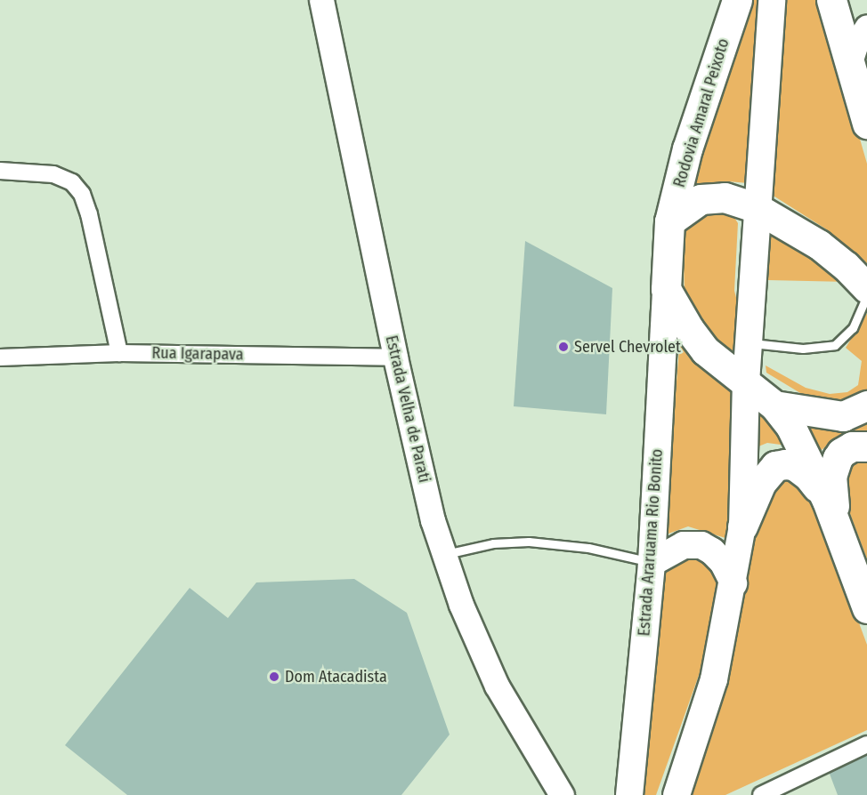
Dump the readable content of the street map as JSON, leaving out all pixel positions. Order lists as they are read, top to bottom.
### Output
{
  "streets": {
    "highway": ["Rodovia Amaral Peixoto"],
    "main road": ["Estrada Araruama Rio Bonito"],
    "street": ["Rua Igarapava", "Estrada Velha de Parati"]
  },
  "crossings": [
    ["Rodovia Amaral Peixoto", "Estrada Araruama Rio Bonito"],
    ["Rua Igarapava", "Estrada Velha de Parati"]
  ],
  "places": ["Servel Chevrolet", "Dom Atacadista"]
}
